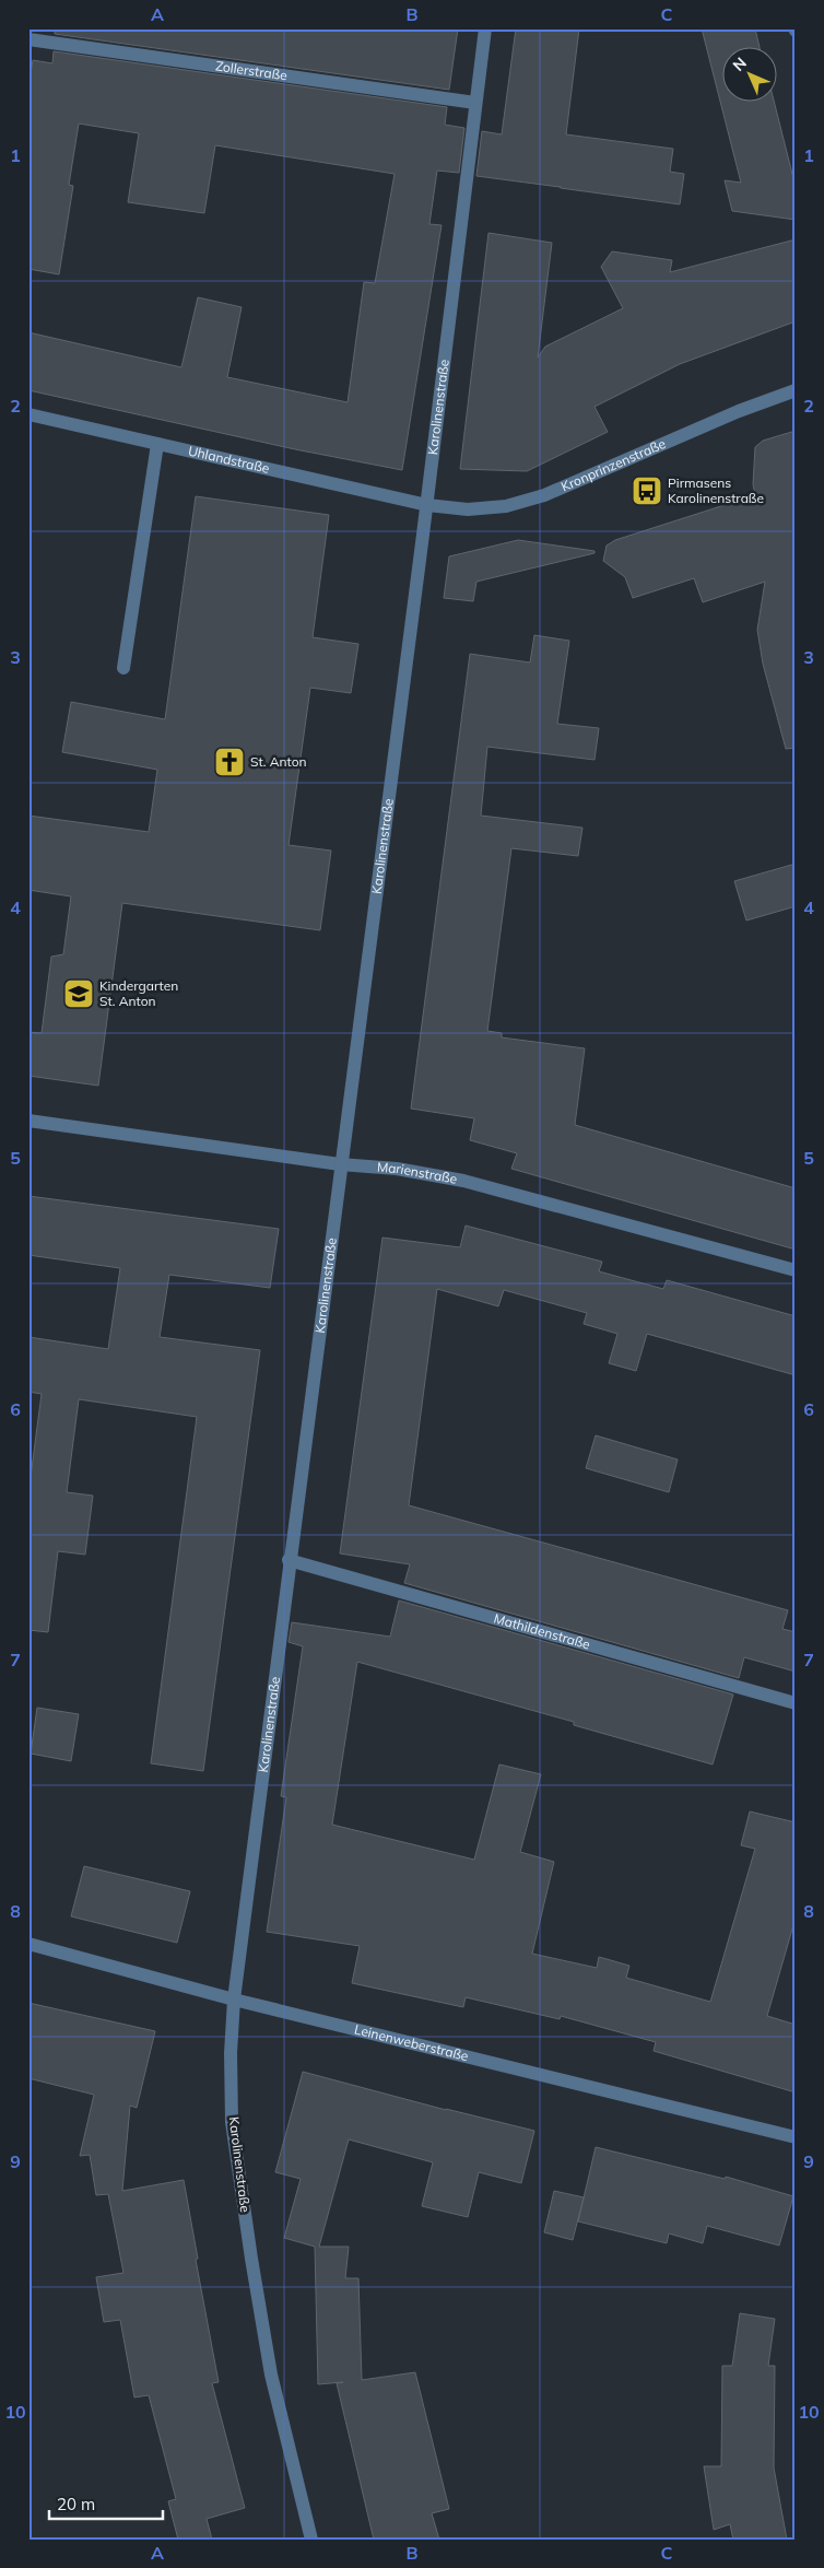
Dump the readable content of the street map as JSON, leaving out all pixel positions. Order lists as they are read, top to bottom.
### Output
{
  "streets": {
    "street": [
      "Zollerstraße",
      "Karolinenstraße",
      "Uhlandstraße",
      "Kronprinzenstraße",
      "Marienstraße",
      "Mathildenstraße",
      "Leinenweberstraße"
    ]
  },
  "crossings": [
    ["Zollerstraße", "Karolinenstraße"],
    ["Karolinenstraße", "Uhlandstraße"],
    ["Karolinenstraße", "Kronprinzenstraße"],
    ["Karolinenstraße", "Marienstraße"],
    ["Karolinenstraße", "Mathildenstraße"],
    ["Karolinenstraße", "Leinenweberstraße"],
    ["Uhlandstraße", "Kronprinzenstraße"]
  ],
  "places": {
    "bus stop": ["Pirmasens Karolinenstraße"],
    "church": ["St. Anton"],
    "school or university": ["Kindergarten St. Anton"]
  },
  "scale_bar": "20 m",
  "north": "top left",
  "grid": {
    "columns": ["A", "B", "C"],
    "rows": [
      "1",
      "2",
      "3",
      "4",
      "5",
      "6",
      "7",
      "8",
      "9",
      "10"
    ]
  }
}
